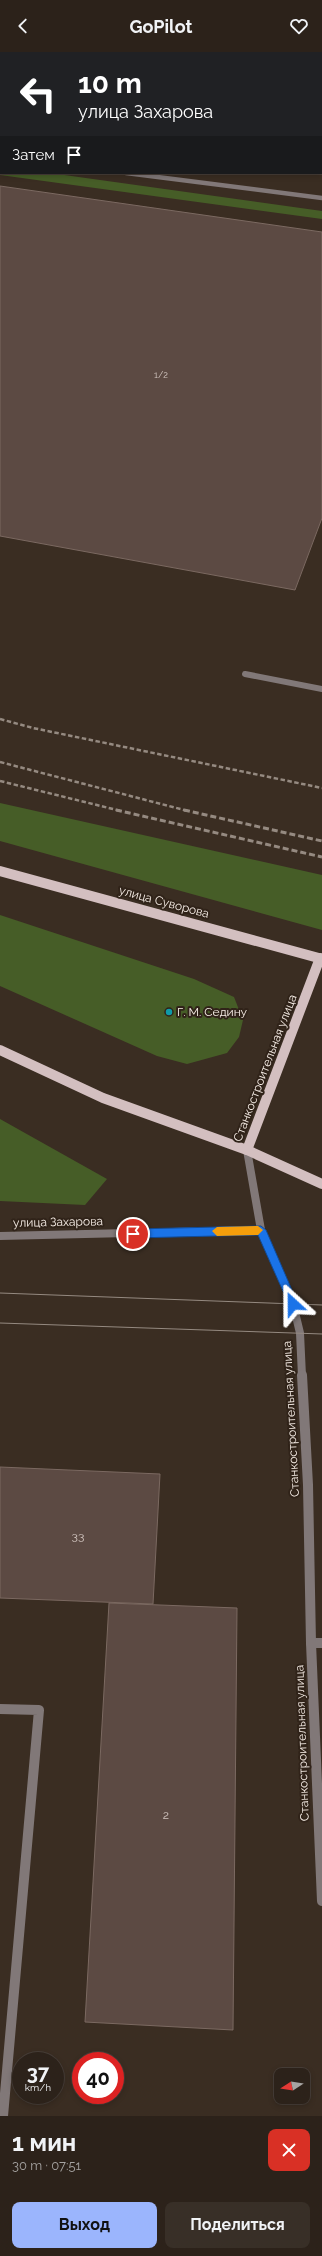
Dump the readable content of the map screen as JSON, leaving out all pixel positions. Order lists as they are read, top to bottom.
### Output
{
  "streets": {
    "main road": ["улица Суворова", "Станкостроительная улица"],
    "street": ["улица Захарова"]
  },
  "crossings": [
    ["улица Суворова", "Станкостроительная улица"],
    ["Станкостроительная улица", "улица Захарова"]
  ],
  "places": ["Г. М. Седину"],
  "house_numbers": ["1/2", "33", "2"],
  "north": "left",
  "page": {
    "header": "GoPilot",
    "turn": ["10 m", "улица Захарова"],
    "then": "Затем",
    "speed": "37 km/h",
    "limit": "40",
    "heading": ["1 мин", "30 m · 07:51"],
    "buttons": ["Выход", "Поделиться"]
  }
}
